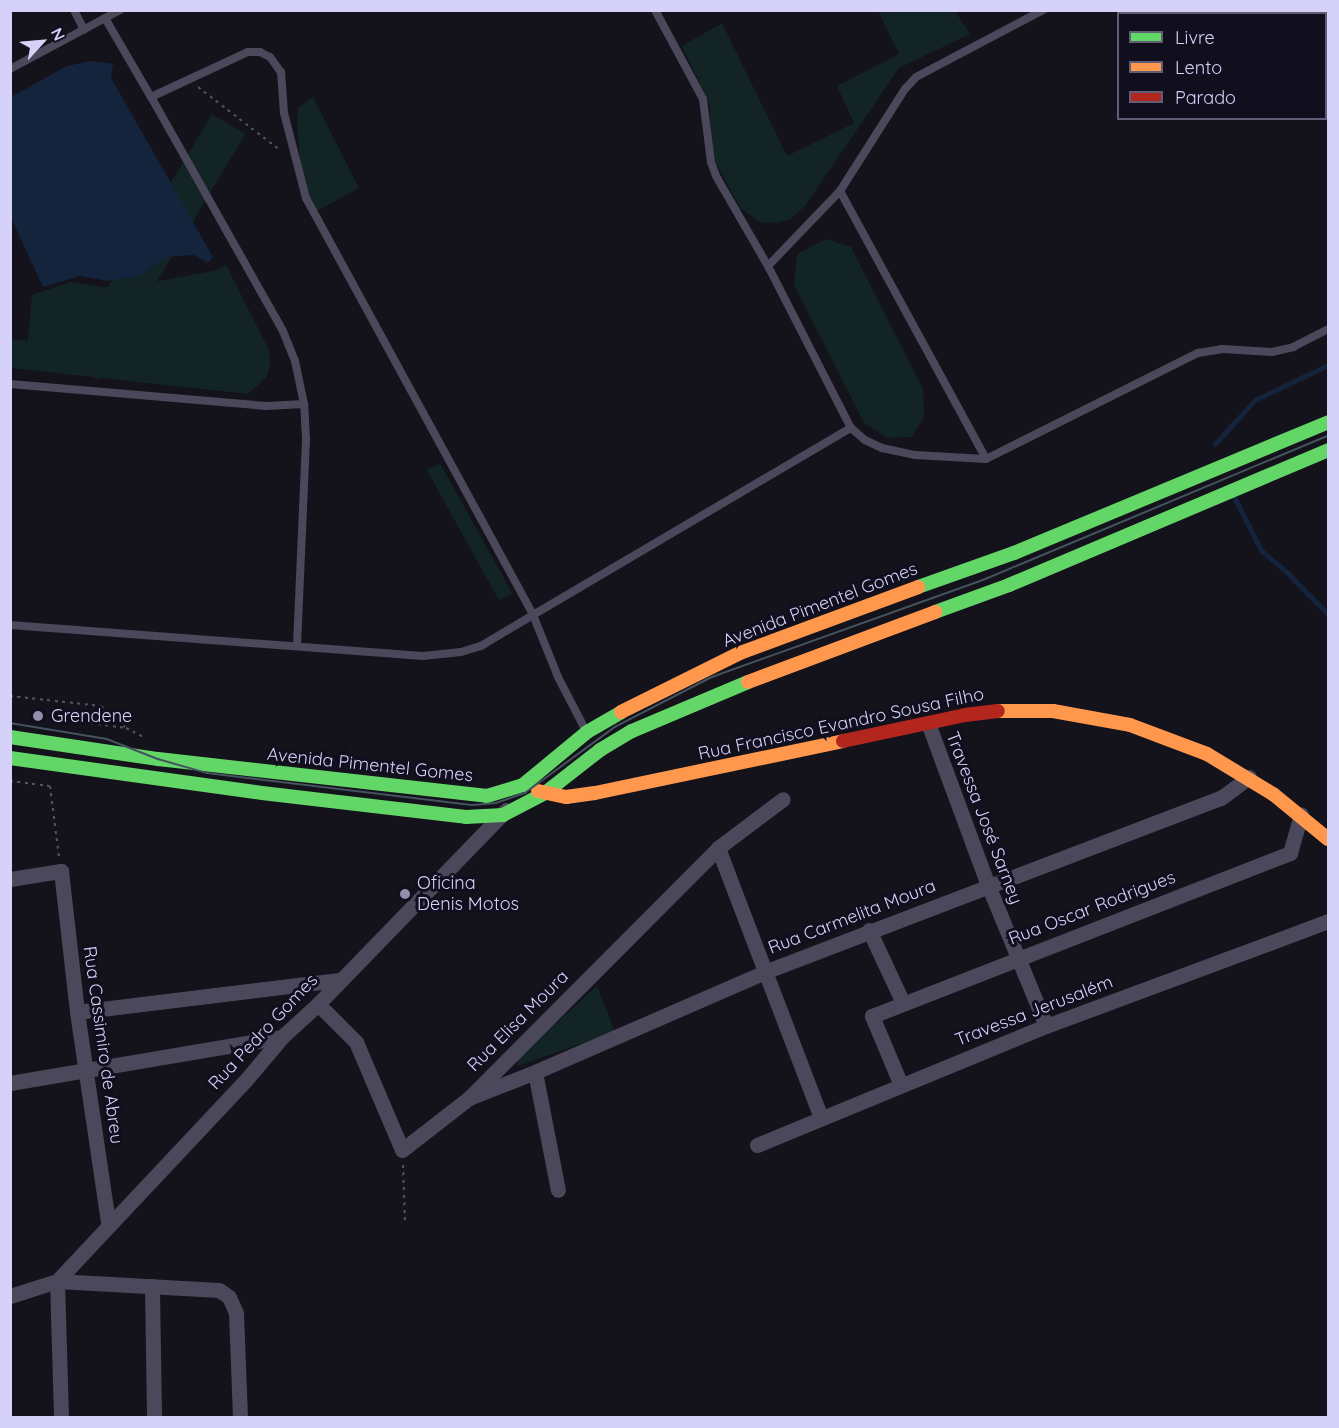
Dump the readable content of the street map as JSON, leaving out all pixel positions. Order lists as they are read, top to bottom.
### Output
{
  "streets": {
    "main road": ["Avenida Pimentel Gomes", "Rua Francisco Evandro Sousa Filho"],
    "street": [
      "Travessa José Sarney",
      "Rua Oscar Rodrigues",
      "Rua Carmelita Moura",
      "Travessa Jerusalém",
      "Rua Elisa Moura",
      "Rua Pedro Gomes",
      "Rua Cassimiro de Abreu"
    ]
  },
  "crossings": [
    ["Rua Francisco Evandro Sousa Filho", "Travessa José Sarney"],
    ["Rua Francisco Evandro Sousa Filho", "Rua Oscar Rodrigues"],
    ["Rua Francisco Evandro Sousa Filho", "Rua Carmelita Moura"],
    ["Travessa José Sarney", "Rua Oscar Rodrigues"],
    ["Travessa José Sarney", "Rua Carmelita Moura"],
    ["Travessa José Sarney", "Travessa Jerusalém"],
    ["Rua Oscar Rodrigues", "Travessa Jerusalém"],
    ["Rua Carmelita Moura", "Rua Elisa Moura"],
    ["Rua Pedro Gomes", "Rua Cassimiro de Abreu"]
  ],
  "places": ["Grendene", "Oficina Denis Motos"],
  "legend": ["Livre", "Lento", "Parado"],
  "north": "top right"
}
